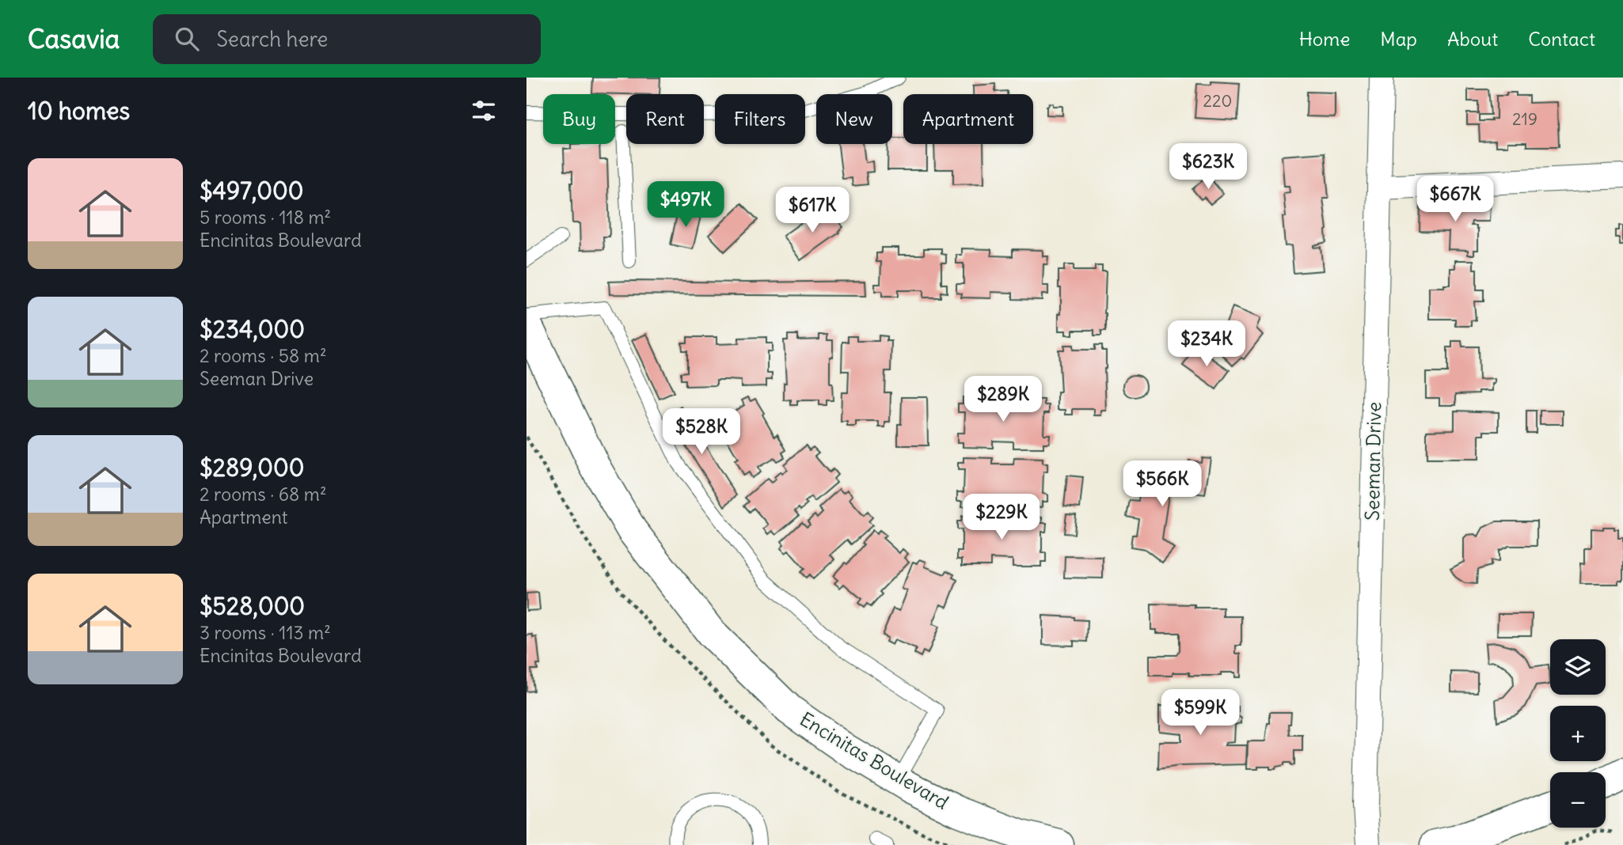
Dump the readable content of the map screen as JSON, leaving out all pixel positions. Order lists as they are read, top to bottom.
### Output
{
  "streets": {
    "main road": ["Encinitas Boulevard"],
    "street": ["Seeman Drive"]
  },
  "house_numbers": ["220", "219"],
  "page": {
    "header": "Casavia",
    "search": "Search here",
    "nav": [
      "Home",
      "Map",
      "About",
      "Contact"
    ],
    "heading": "10 homes",
    "chip": [
      "Buy",
      "Rent",
      "Filters",
      "New",
      "Apartment"
    ],
    "price": [
      "$623K",
      "$667K",
      "$497K",
      "$617K",
      "$234K",
      "$289K",
      "$528K",
      "$566K",
      "$229K",
      "$599K"
    ],
    "list": [
      {
        "name": "$497,000",
        "note": "5 rooms · 118 m² · Encinitas Boulevard"
      },
      {
        "name": "$234,000",
        "note": "2 rooms · 58 m² · Seeman Drive"
      },
      {
        "name": "$289,000",
        "note": "2 rooms · 68 m² · Apartment"
      },
      {
        "name": "$528,000",
        "note": "3 rooms · 113 m² · Encinitas Boulevard"
      }
    ],
    "map_buttons": ["+", "−"]
  }
}
